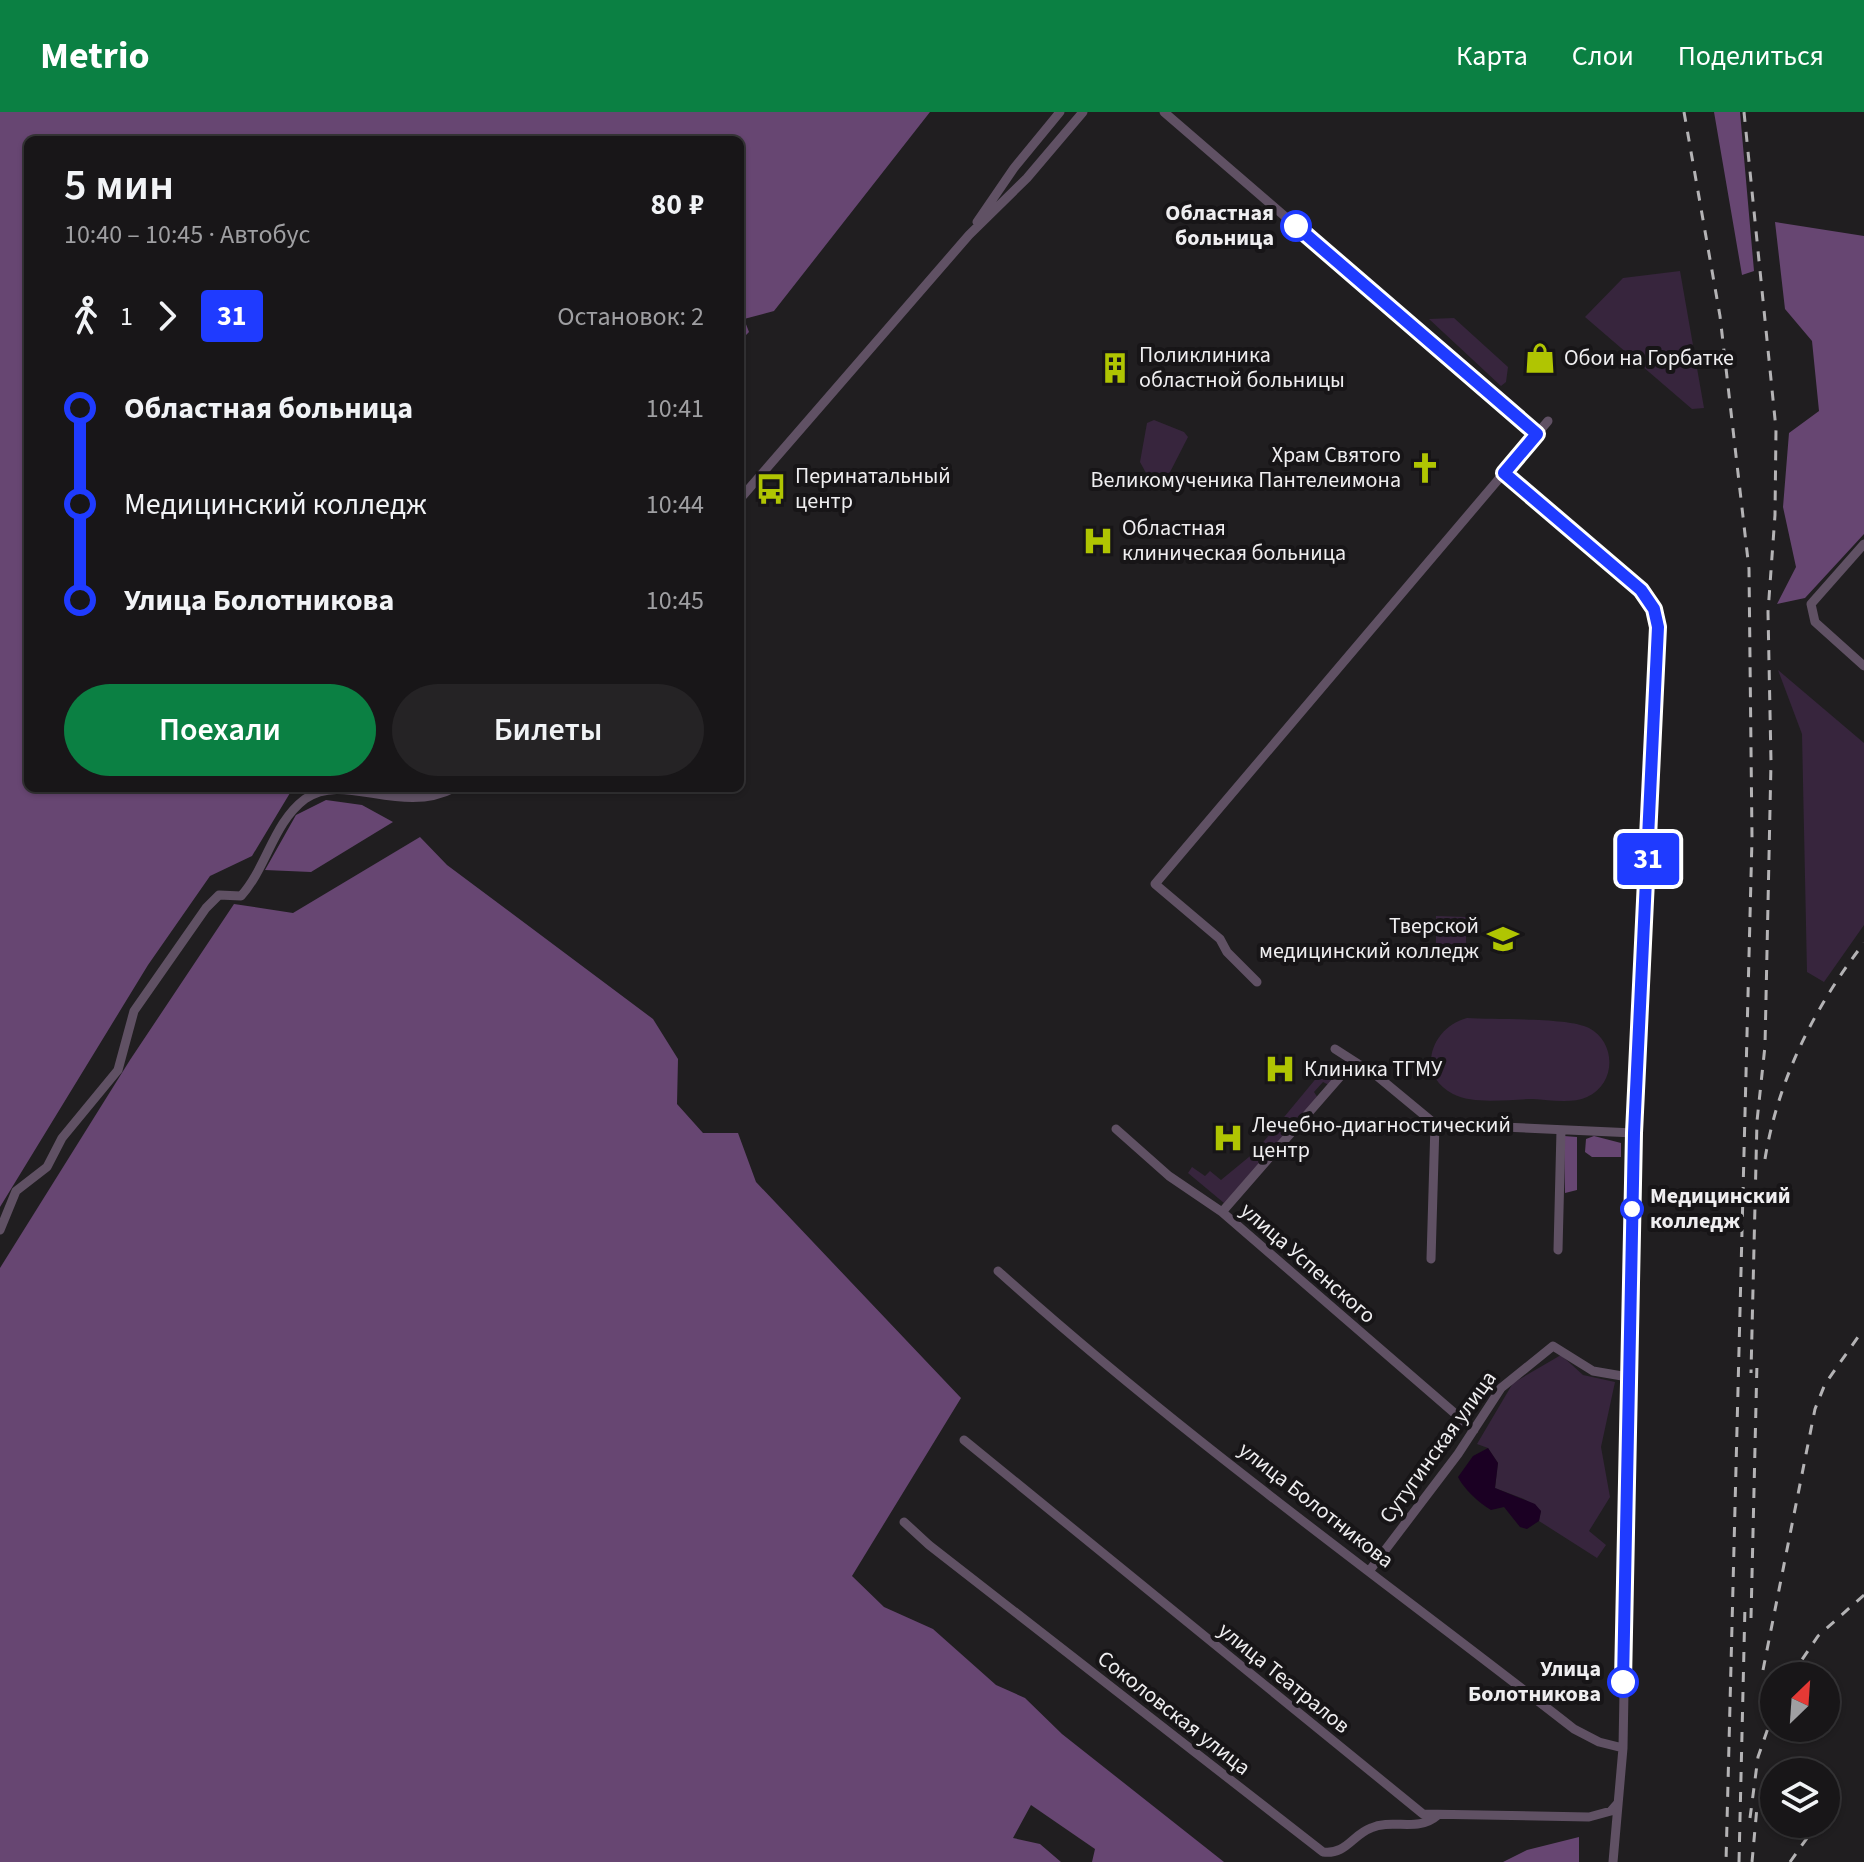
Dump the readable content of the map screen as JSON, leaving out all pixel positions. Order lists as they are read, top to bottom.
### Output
{
  "streets": {
    "street": [
      "улица Успенского",
      "Сутугинская улица",
      "улица Болотникова",
      "улица Театралов",
      "Соколовская улица"
    ]
  },
  "crossings": [
    ["улица Успенского", "Сутугинская улица"],
    ["Сутугинская улица", "улица Болотникова"],
    ["улица Театралов", "Соколовская улица"]
  ],
  "places": {
    "other": ["Областная больница", "Медицинский колледж", "Улица Болотникова"],
    "shop": ["Обои на Горбатке"],
    "building": ["Поликлиника областной больницы"],
    "church": ["Храм Святого Великомученика Пантелеимона"],
    "bus stop": ["Перинатальный центр"],
    "hospital": ["Областная клиническая больница", "Клиника ТГМУ", "Лечебно-диагностический центр"],
    "school or university": ["Тверской медицинский колледж"]
  },
  "lines": ["bus line 31"],
  "north": "top right",
  "page": {
    "header": "Metrio",
    "nav": ["Карта", "Слои", "Поделиться"],
    "on_map": "31",
    "heading": ["5 мин", "10:40 – 10:45 · Автобус", "80 ₽"],
    "legs": ["1", "31", "Остановок: 2"],
    "list": [
      {
        "name": "Областная больница",
        "value": "10:41"
      },
      {
        "name": "Медицинский колледж",
        "value": "10:44"
      },
      {
        "name": "Улица Болотникова",
        "value": "10:45"
      }
    ],
    "buttons": ["Поехали", "Билеты"]
  }
}
